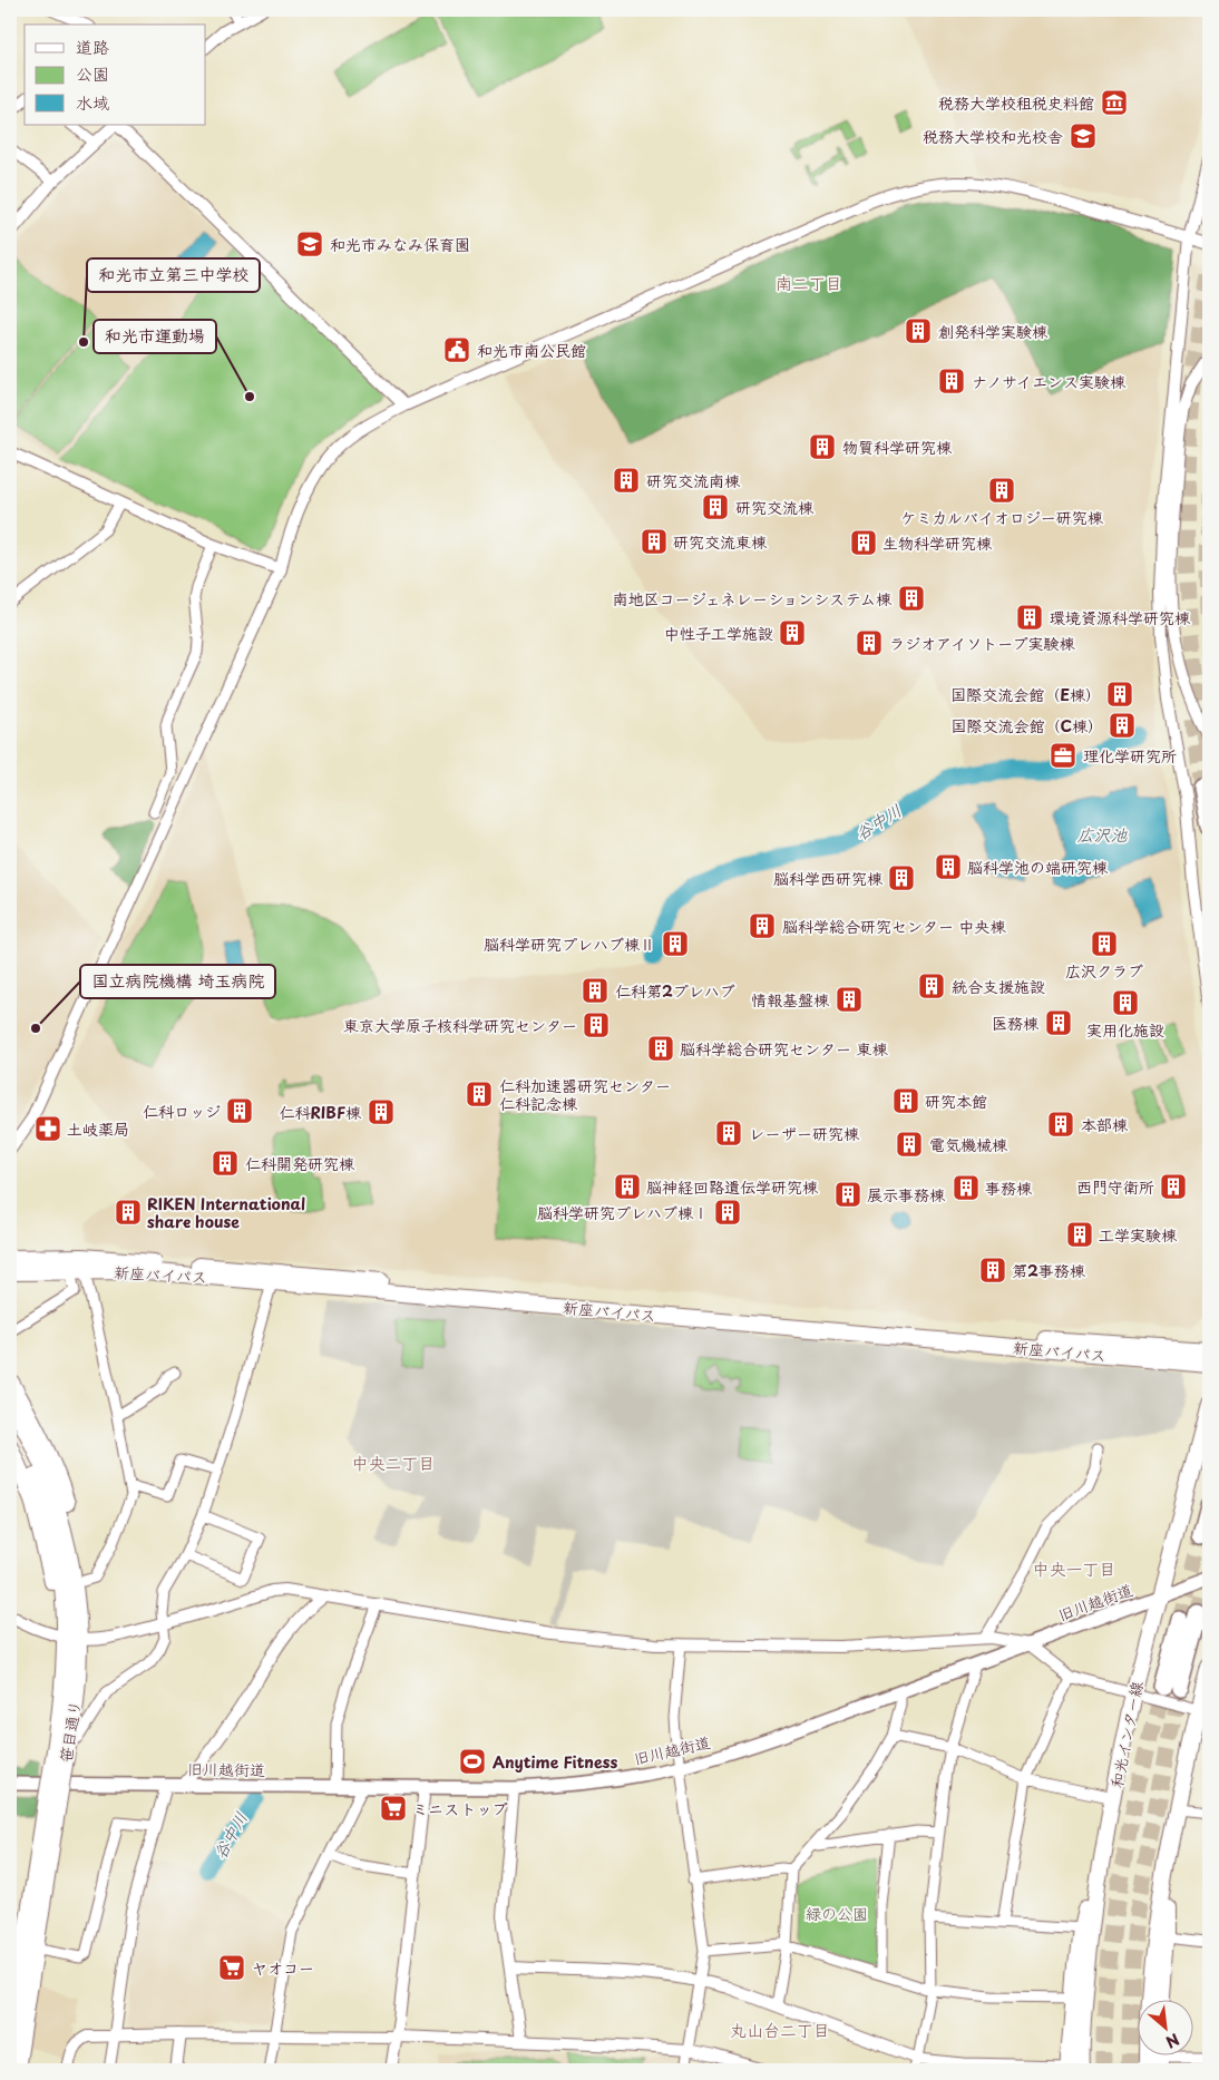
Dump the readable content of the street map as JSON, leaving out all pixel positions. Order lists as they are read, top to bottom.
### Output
{
  "streets": {
    "main road": [
      "新座バイパス",
      "旧川越街道",
      "笹目通り",
      "和光インター線"
    ]
  },
  "crossings": [
    ["旧川越街道", "和光インター線"]
  ],
  "districts": [
    "南二丁目",
    "中央二丁目",
    "中央一丁目",
    "丸山台二丁目"
  ],
  "water": ["谷中川", "広沢池"],
  "parks": ["緑の公園"],
  "places": {
    "museum": ["税務大学校租税史料館"],
    "school or university": ["税務大学校和光校舎", "和光市みなみ保育園"],
    "building": [
      "創発科学実験棟",
      "ナノサイエンス実験棟",
      "物質科学研究棟",
      "研究交流南棟",
      "ケミカルバイオロジー研究棟",
      "研究交流棟",
      "研究交流東棟",
      "生物科学研究棟",
      "南地区コージェネレーションシステム棟",
      "環境資源科学研究棟",
      "中性子工学施設",
      "ラジオアイソトープ実験棟",
      "国際交流会館（E棟）",
      "国際交流会館（C棟）",
      "脳科学池の端研究棟",
      "脳科学西研究棟",
      "脳科学総合研究センター 中央棟",
      "脳科学研究プレハブ棟Ⅱ",
      "広沢クラブ",
      "統合支援施設",
      "仁科第2プレハブ",
      "情報基盤棟",
      "実用化施設",
      "医務棟",
      "東京大学原子核科学研究センター",
      "脳科学総合研究センター 東棟",
      "仁科加速器研究センター 仁科記念棟",
      "研究本館",
      "仁科ロッジ",
      "仁科RIBF棟",
      "本部棟",
      "レーザー研究棟",
      "電気機械棟",
      "仁科開発研究棟",
      "脳神経回路遺伝学研究棟",
      "西門守衛所",
      "事務棟",
      "展示事務棟",
      "RIKEN International share house",
      "脳科学研究プレハブ棟Ⅰ",
      "工学実験棟",
      "第2事務棟"
    ],
    "other": ["和光市立第三中学校", "和光市運動場", "国立病院機構 埼玉病院"],
    "public building": ["和光市南公民館"],
    "office": ["理化学研究所"],
    "pharmacy": ["土岐薬局"],
    "sports": ["Anytime Fitness"],
    "supermarket": ["ミニストップ", "ヤオコー"]
  },
  "legend": ["道路", "公園", "水域"],
  "north": "bottom right"
}
